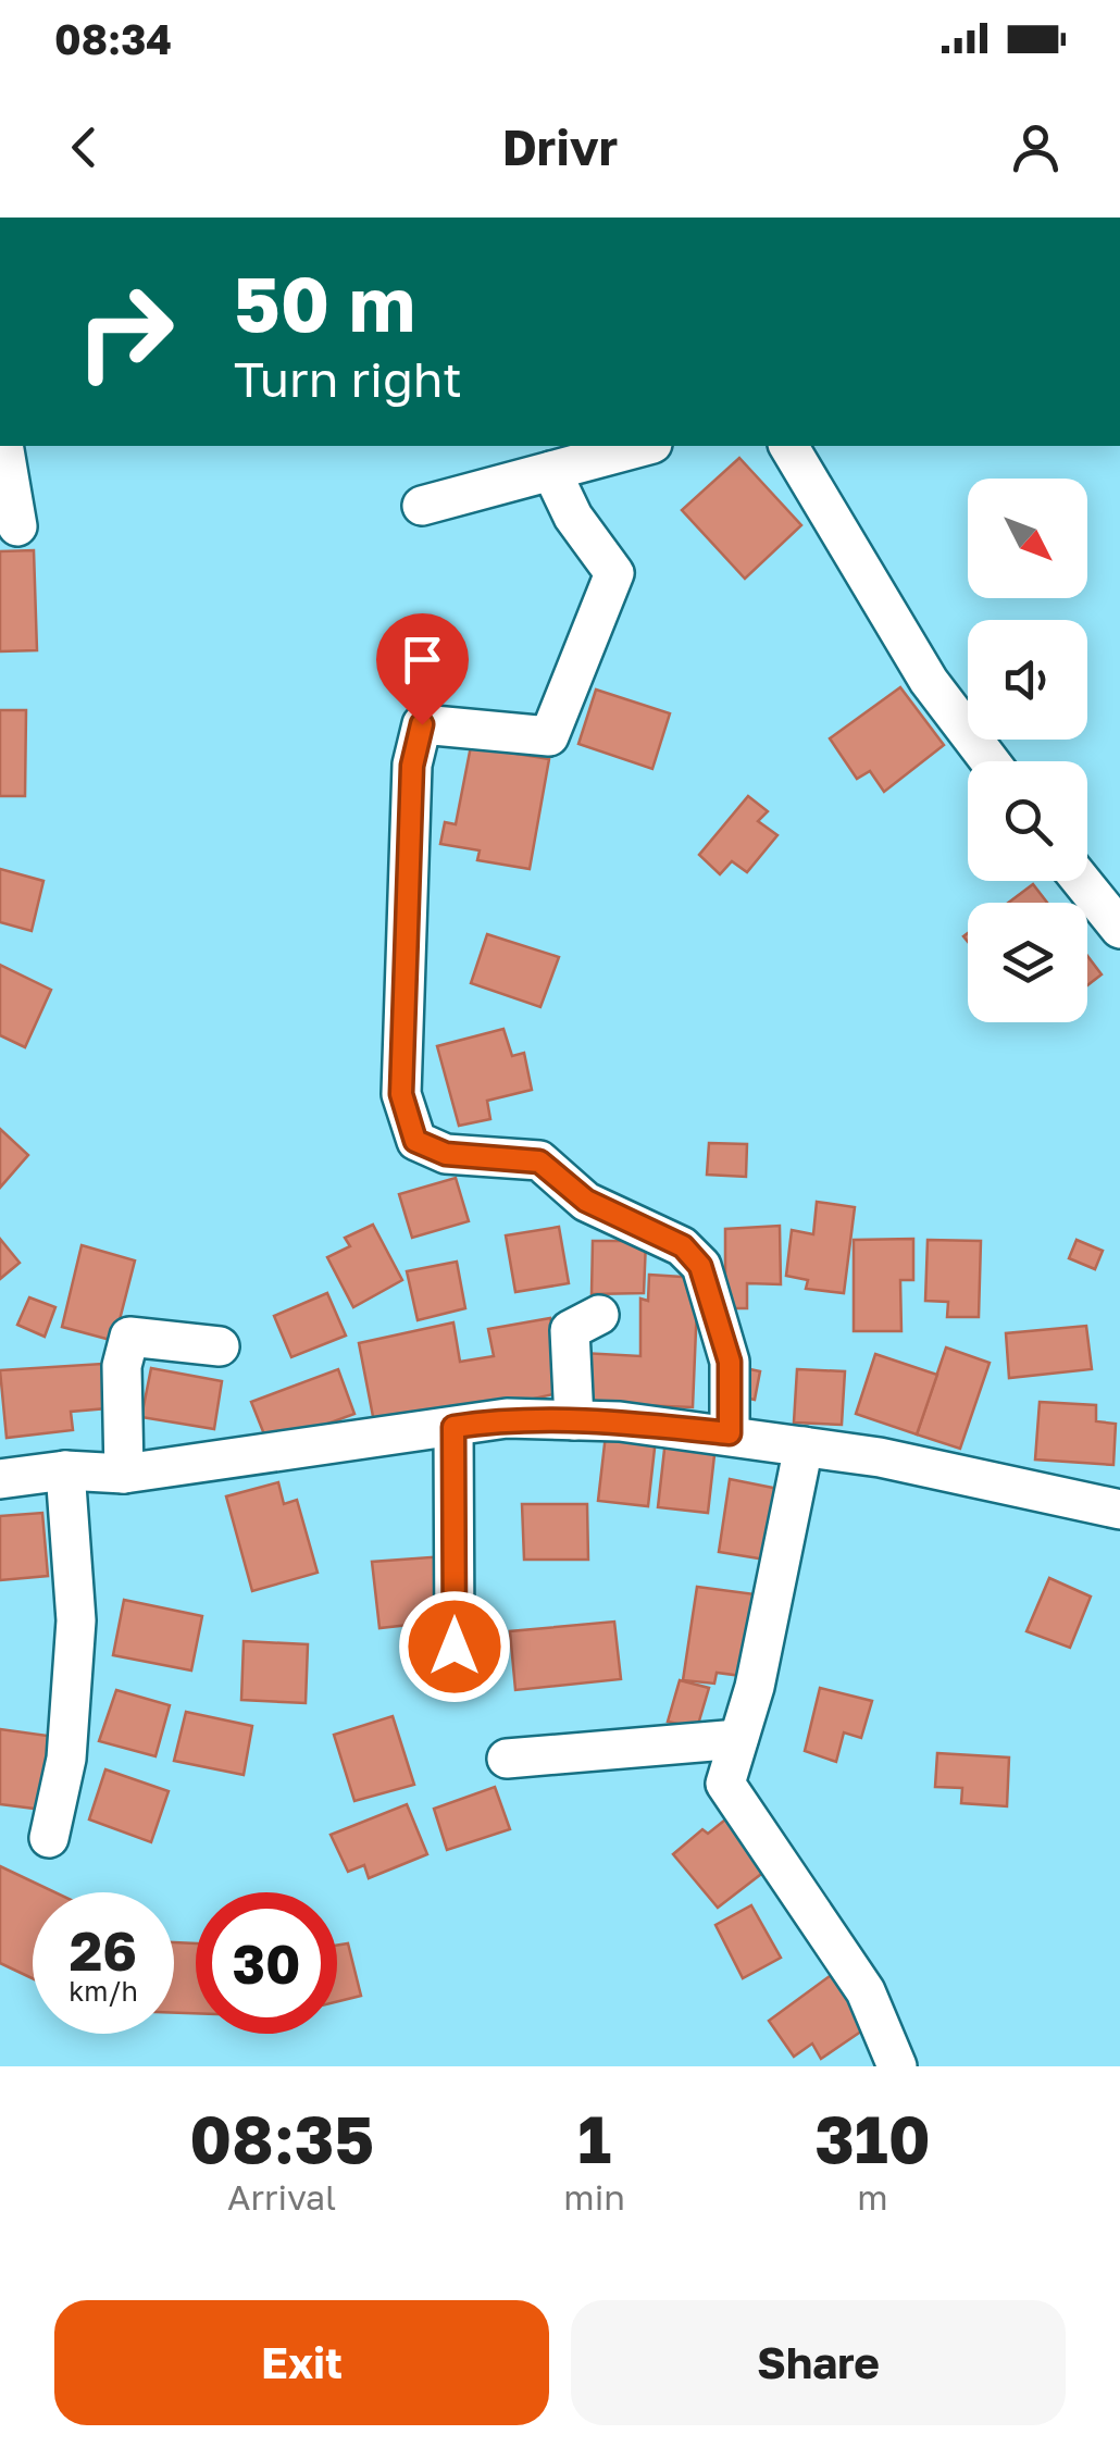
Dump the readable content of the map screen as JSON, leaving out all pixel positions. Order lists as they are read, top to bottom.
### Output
{
  "north": "bottom right",
  "page": {
    "status": "08:34",
    "header": "Drivr",
    "turn": ["50 m", "Turn right"],
    "speed": "26 km/h",
    "limit": "30",
    "eta": [
      "08:35",
      "Arrival",
      "1",
      "min",
      "310",
      "m"
    ],
    "buttons": ["Exit", "Share"]
  }
}
